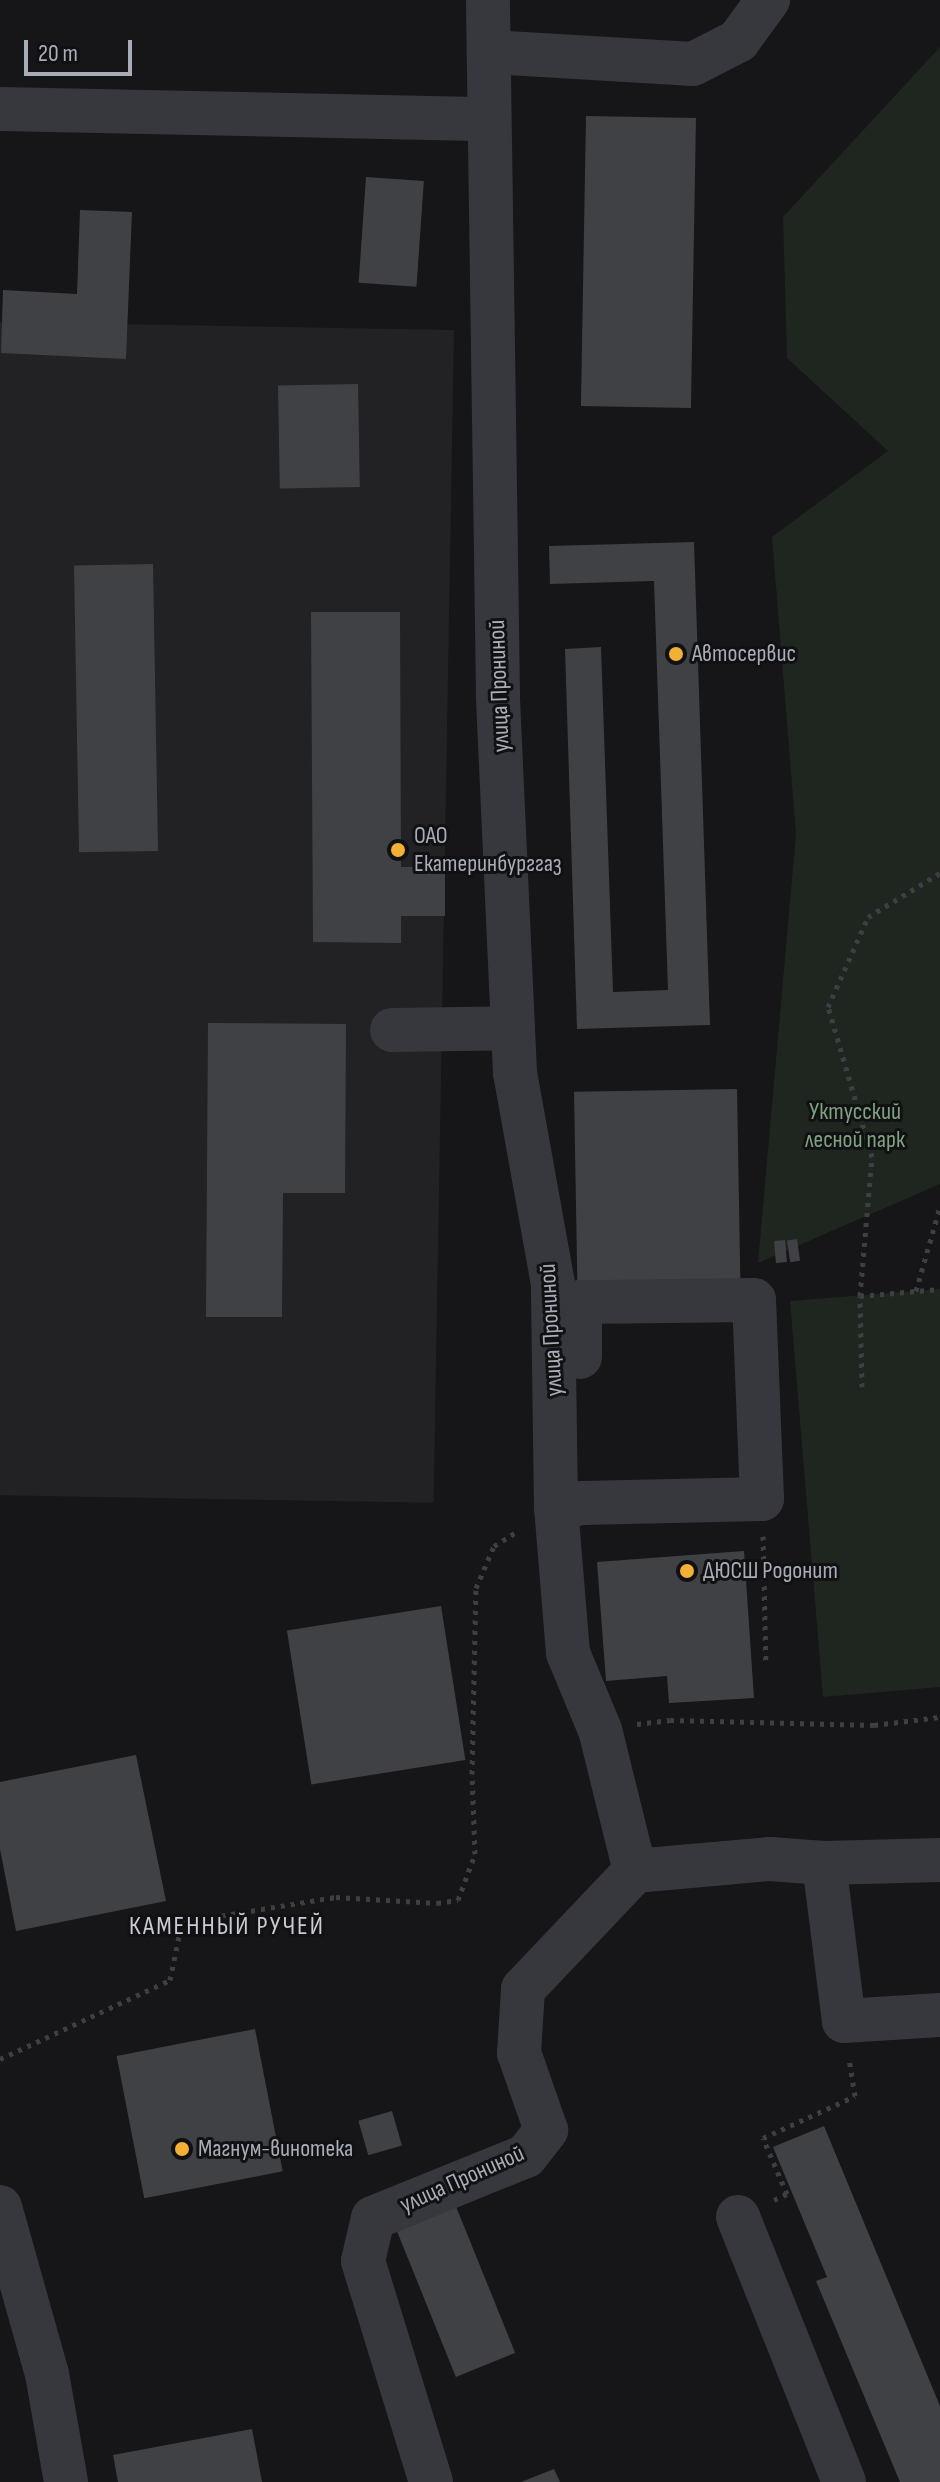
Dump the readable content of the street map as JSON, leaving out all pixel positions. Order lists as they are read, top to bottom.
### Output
{
  "streets": {
    "street": ["улица Прониной"]
  },
  "districts": ["КАМЕННЫЙ РУЧЕЙ"],
  "parks": ["Уктусский лесной парк"],
  "places": [
    "Автосервис",
    "ОАО Екатеринбурггаз",
    "ДЮСШ Родонит",
    "Магнум-винотека"
  ],
  "scale_bar": "20 m"
}
